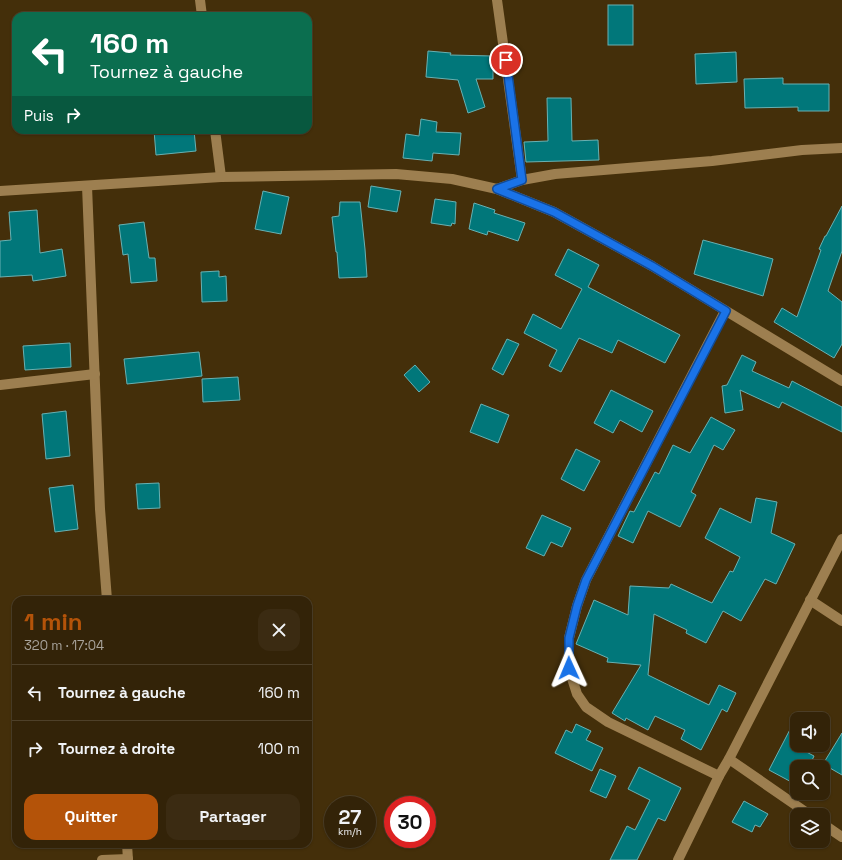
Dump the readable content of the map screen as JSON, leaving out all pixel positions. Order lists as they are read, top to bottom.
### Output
{
  "page": {
    "turn": ["160 m", "Tournez à gauche"],
    "then": "Puis",
    "heading": ["1 min", "320 m · 17:04"],
    "list": [
      {
        "name": "Tournez à gauche",
        "value": "160 m"
      },
      {
        "name": "Tournez à droite",
        "value": "100 m"
      }
    ],
    "buttons": ["Quitter", "Partager"],
    "speed": "27 km/h",
    "limit": "30"
  }
}
